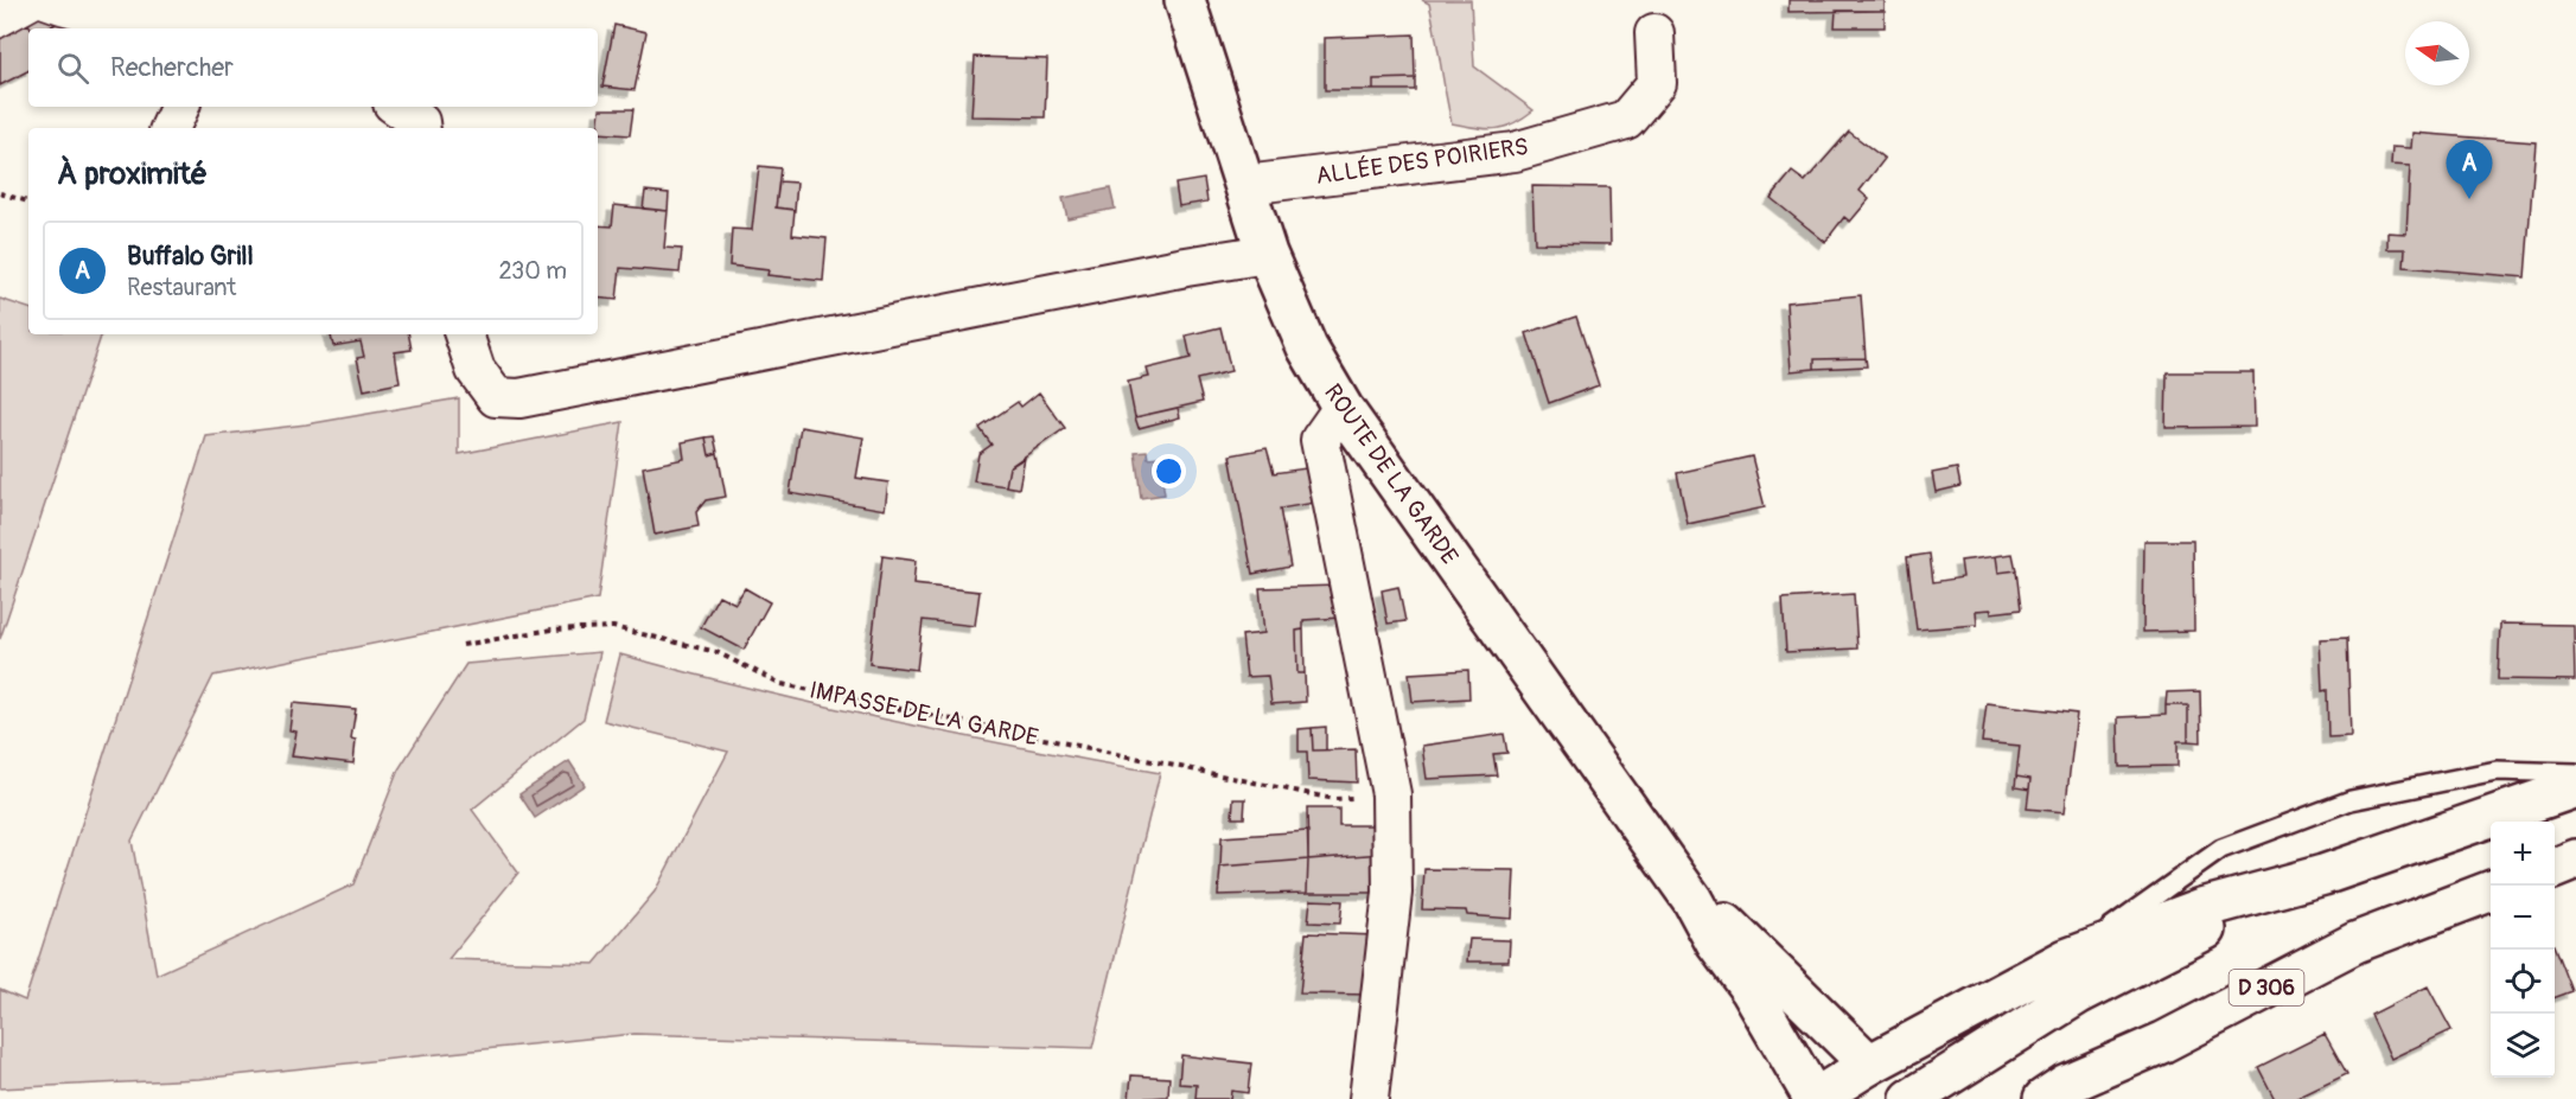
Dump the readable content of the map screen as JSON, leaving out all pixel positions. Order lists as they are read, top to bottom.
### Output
{
  "streets": {
    "main road": ["ROUTE DE LA GARDE", "D 306"],
    "street": ["ALLÉE DES POIRIERS"],
    "path": ["IMPASSE DE LA GARDE"]
  },
  "crossings": [
    ["ALLÉE DES POIRIERS", "ROUTE DE LA GARDE"]
  ],
  "north": "left",
  "page": {
    "search": "Rechercher",
    "heading": "À proximité",
    "pins": "A",
    "list": [
      {
        "mark": "A",
        "name": "Buffalo Grill",
        "note": "Restaurant",
        "value": "230 m"
      }
    ],
    "map_buttons": ["+", "−"]
  }
}
